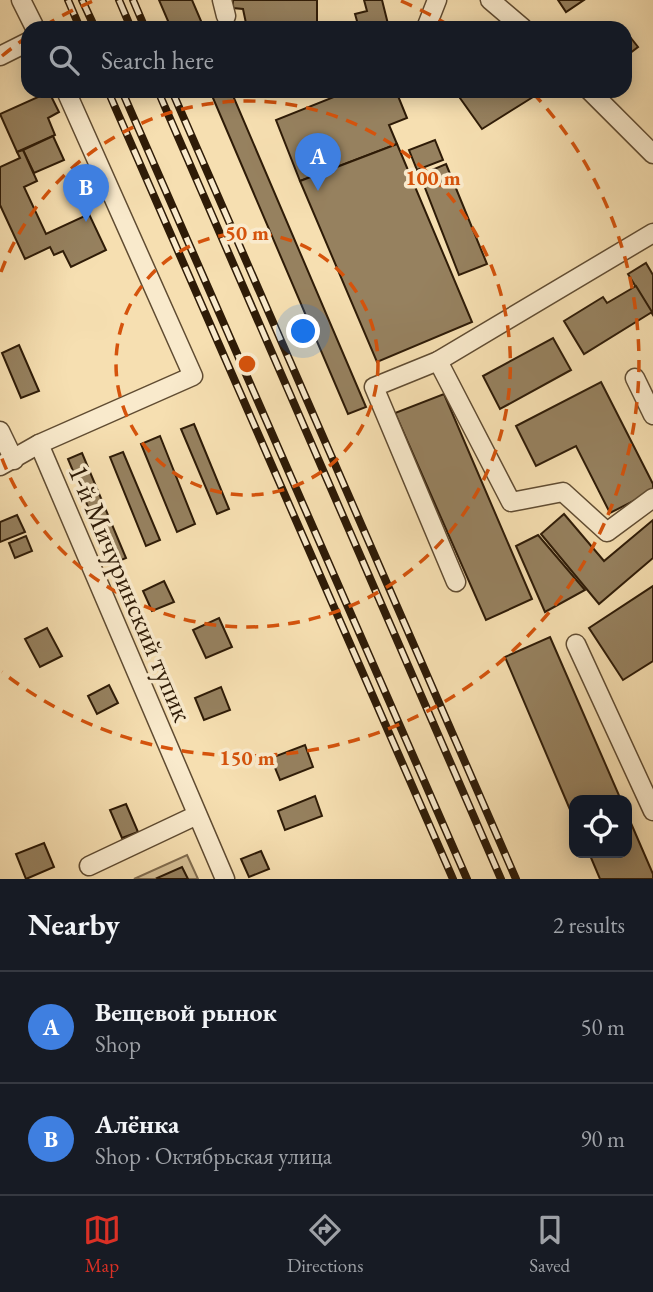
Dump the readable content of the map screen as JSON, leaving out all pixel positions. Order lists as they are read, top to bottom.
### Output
{
  "streets": {
    "street": ["1-й Мичуринский тупик"]
  },
  "page": {
    "search": "Search here",
    "pins": ["A", "B"],
    "heading": ["Nearby", "2 results"],
    "list": [
      {
        "mark": "A",
        "name": "Вещевой рынок",
        "note": "Shop",
        "value": "50 m"
      },
      {
        "mark": "B",
        "name": "Алёнка",
        "note": "Shop · Октябрьская улица",
        "value": "90 m"
      }
    ],
    "nav": ["Map", "Directions", "Saved"]
  },
  "rings": ["100 m", "50 m", "150 m"]
}
